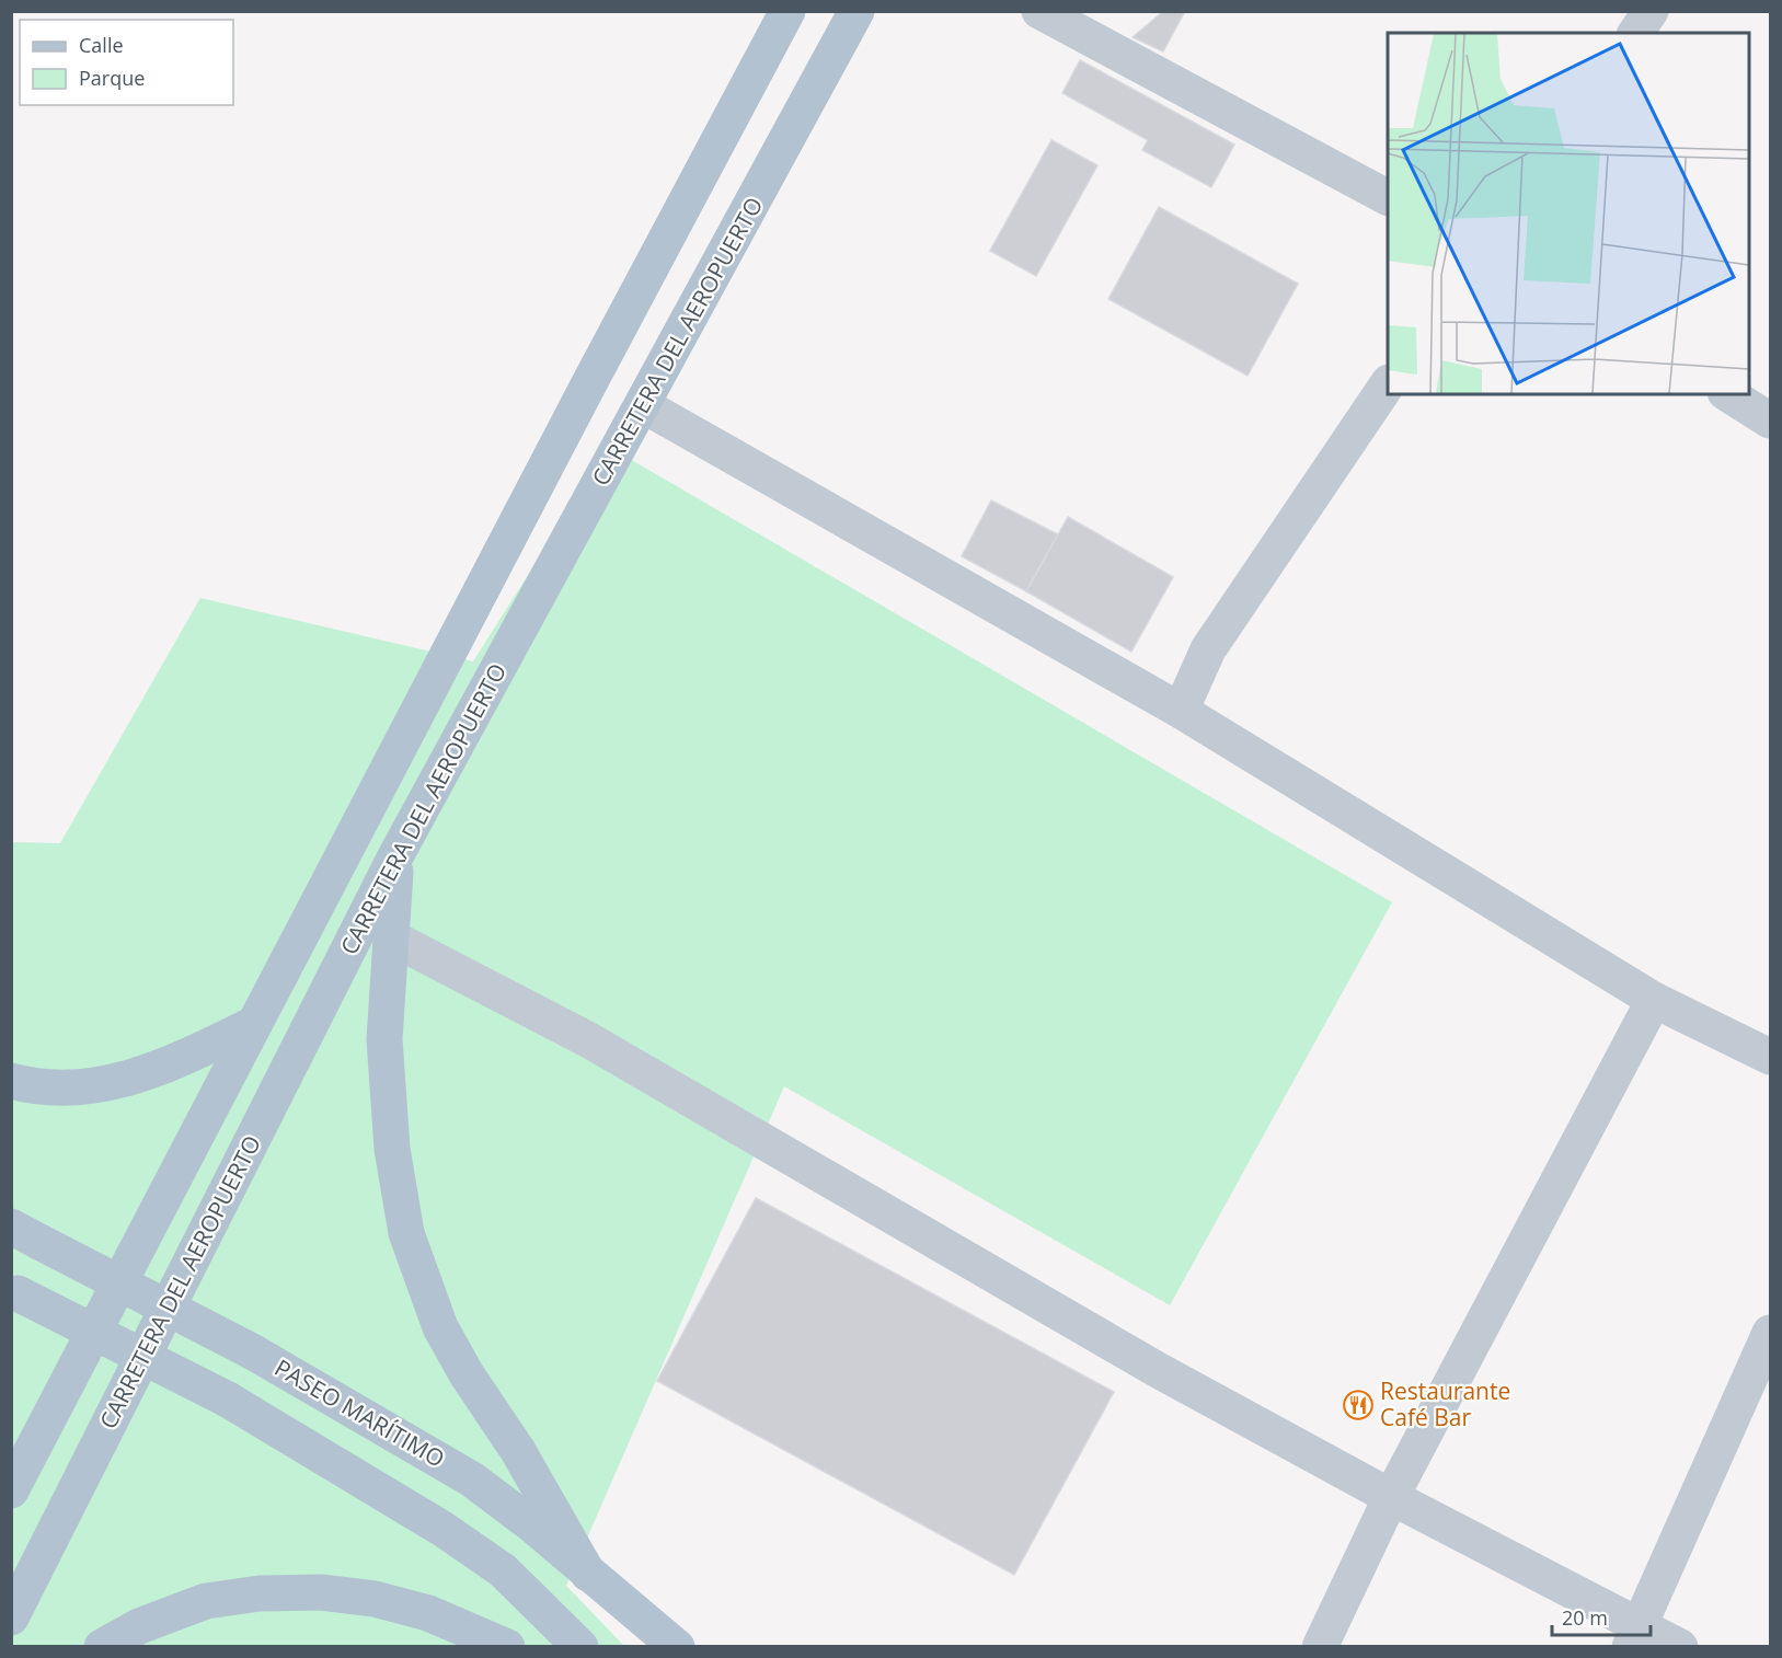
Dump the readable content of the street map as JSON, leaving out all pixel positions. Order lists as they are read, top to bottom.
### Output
{
  "streets": {
    "main road": ["CARRETERA DEL AEROPUERTO", "PASEO MARÍTIMO"]
  },
  "places": {
    "restaurant": ["Restaurante Café Bar"]
  },
  "legend": ["Calle", "Parque"],
  "scale_bar": "20 m"
}
